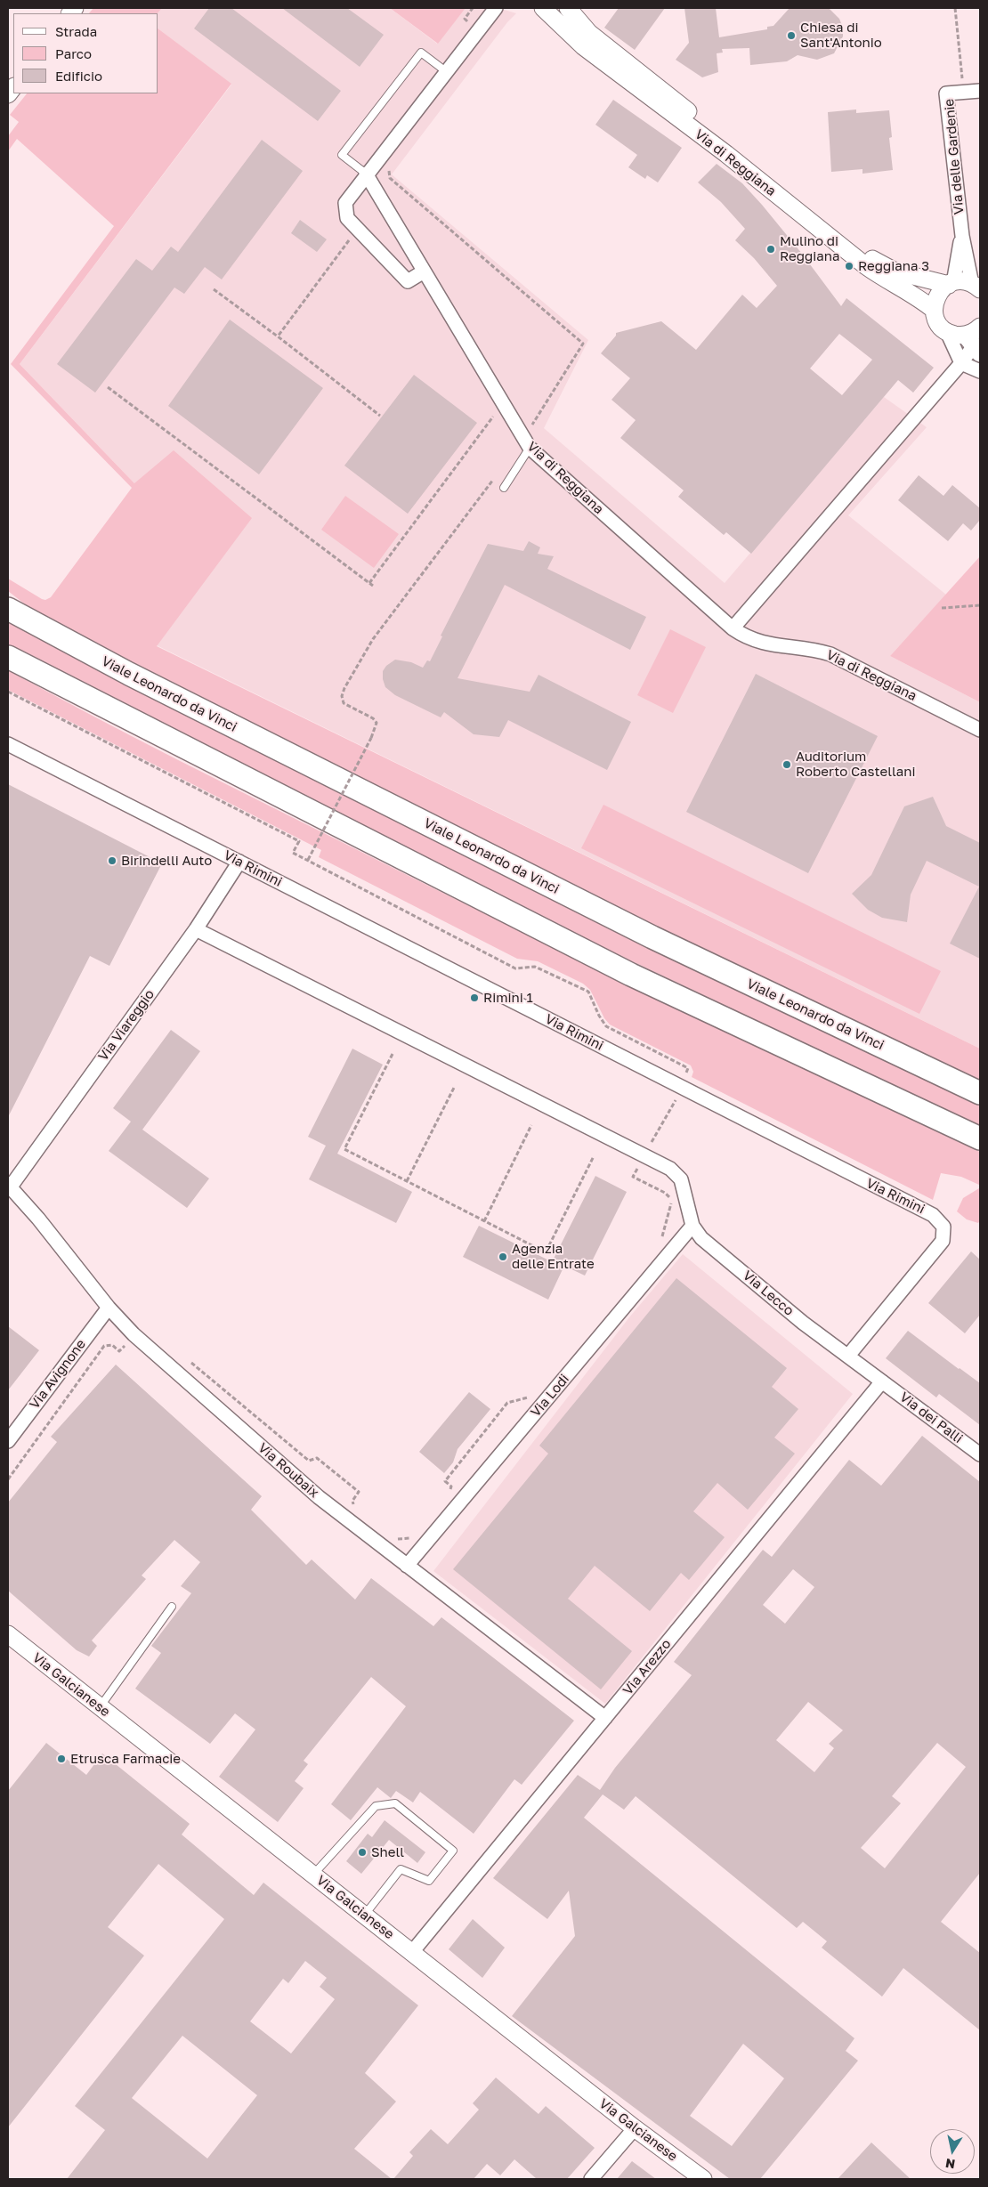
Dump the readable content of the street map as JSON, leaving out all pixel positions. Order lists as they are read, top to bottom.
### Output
{
  "streets": {
    "highway": ["Viale Leonardo da Vinci"],
    "street": [
      "Via delle Gardenie",
      "Via di Reggiana",
      "Via Rimini",
      "Via Viareggio",
      "Via Lecco",
      "Via Avignone",
      "Via Lodi",
      "Via dei Palli",
      "Via Roubaix",
      "Via Arezzo",
      "Via Galcianese"
    ]
  },
  "crossings": [
    ["Via delle Gardenie", "Via di Reggiana"],
    ["Via Rimini", "Via Viareggio"],
    ["Via Rimini", "Via Lecco"],
    ["Via Viareggio", "Via Roubaix"],
    ["Via Lecco", "Via Lodi"],
    ["Via Lecco", "Via dei Palli"],
    ["Via Lecco", "Via Arezzo"],
    ["Via Avignone", "Via Roubaix"],
    ["Via Lodi", "Via Roubaix"],
    ["Via dei Palli", "Via Arezzo"],
    ["Via Roubaix", "Via Arezzo"],
    ["Via Arezzo", "Via Galcianese"]
  ],
  "places": [
    "Chiesa di Sant'Antonio",
    "Mulino di Reggiana",
    "Reggiana 3",
    "Auditorium Roberto Castellani",
    "Birindelli Auto",
    "Rimini 1",
    "Agenzia delle Entrate",
    "Etrusca Farmacie",
    "Shell"
  ],
  "legend": ["Strada", "Parco", "Edificio"],
  "north": "bottom"
}
